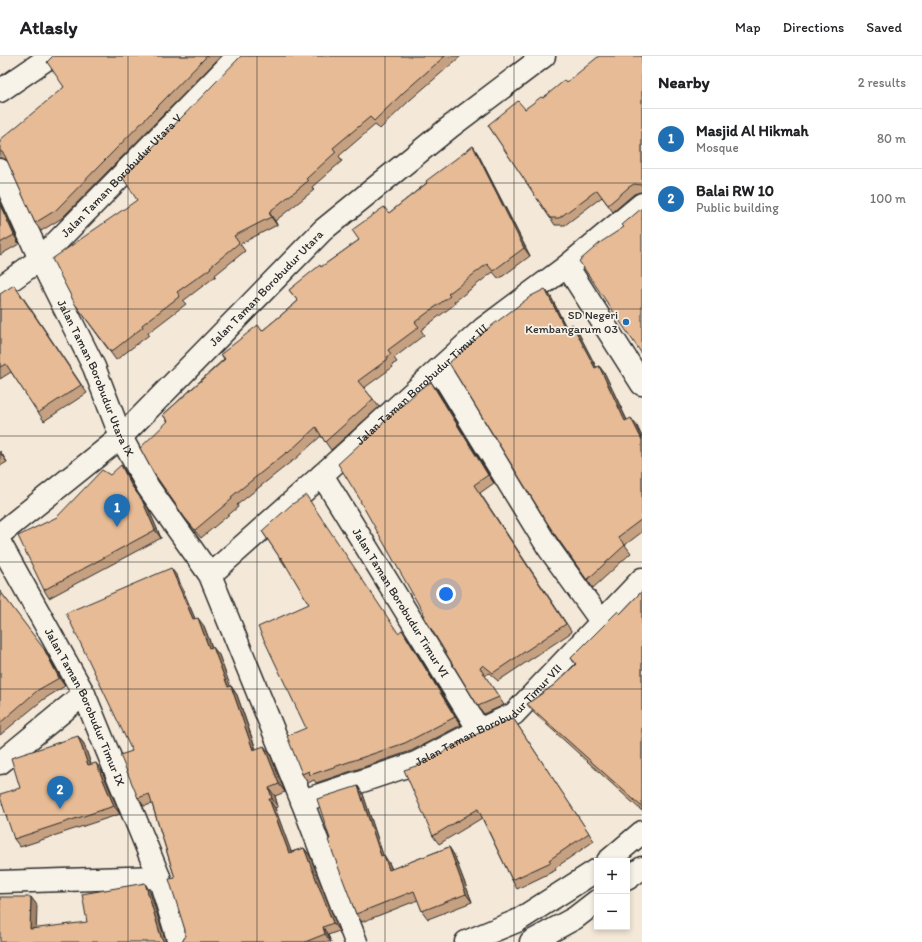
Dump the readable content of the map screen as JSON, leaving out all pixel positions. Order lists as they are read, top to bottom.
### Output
{
  "streets": {
    "street": [
      "Jalan Taman Borobudur Utara V",
      "Jalan Taman Borobudur Utara",
      "Jalan Taman Borobudur Utara IX",
      "Jalan Taman Borobudur Timur III",
      "Jalan Taman Borobudur Timur VI",
      "Jalan Taman Borobudur Timur IX",
      "Jalan Taman Borobudur Timur VII"
    ]
  },
  "crossings": [
    ["Jalan Taman Borobudur Utara V", "Jalan Taman Borobudur Utara IX"],
    ["Jalan Taman Borobudur Utara", "Jalan Taman Borobudur Utara IX"],
    ["Jalan Taman Borobudur Utara IX", "Jalan Taman Borobudur Timur III"],
    ["Jalan Taman Borobudur Utara IX", "Jalan Taman Borobudur Timur VII"],
    ["Jalan Taman Borobudur Timur III", "Jalan Taman Borobudur Timur VI"],
    ["Jalan Taman Borobudur Timur VI", "Jalan Taman Borobudur Timur VII"]
  ],
  "places": ["SD Negeri Kembangarum 03"],
  "page": {
    "header": "Atlasly",
    "nav": ["Map", "Directions", "Saved"],
    "heading": ["Nearby", "2 results"],
    "list": [
      {
        "mark": "1",
        "name": "Masjid Al Hikmah",
        "note": "Mosque",
        "value": "80 m"
      },
      {
        "mark": "2",
        "name": "Balai RW 10",
        "note": "Public building",
        "value": "100 m"
      }
    ],
    "pins": ["1", "2"],
    "map_buttons": ["+", "−"]
  }
}
